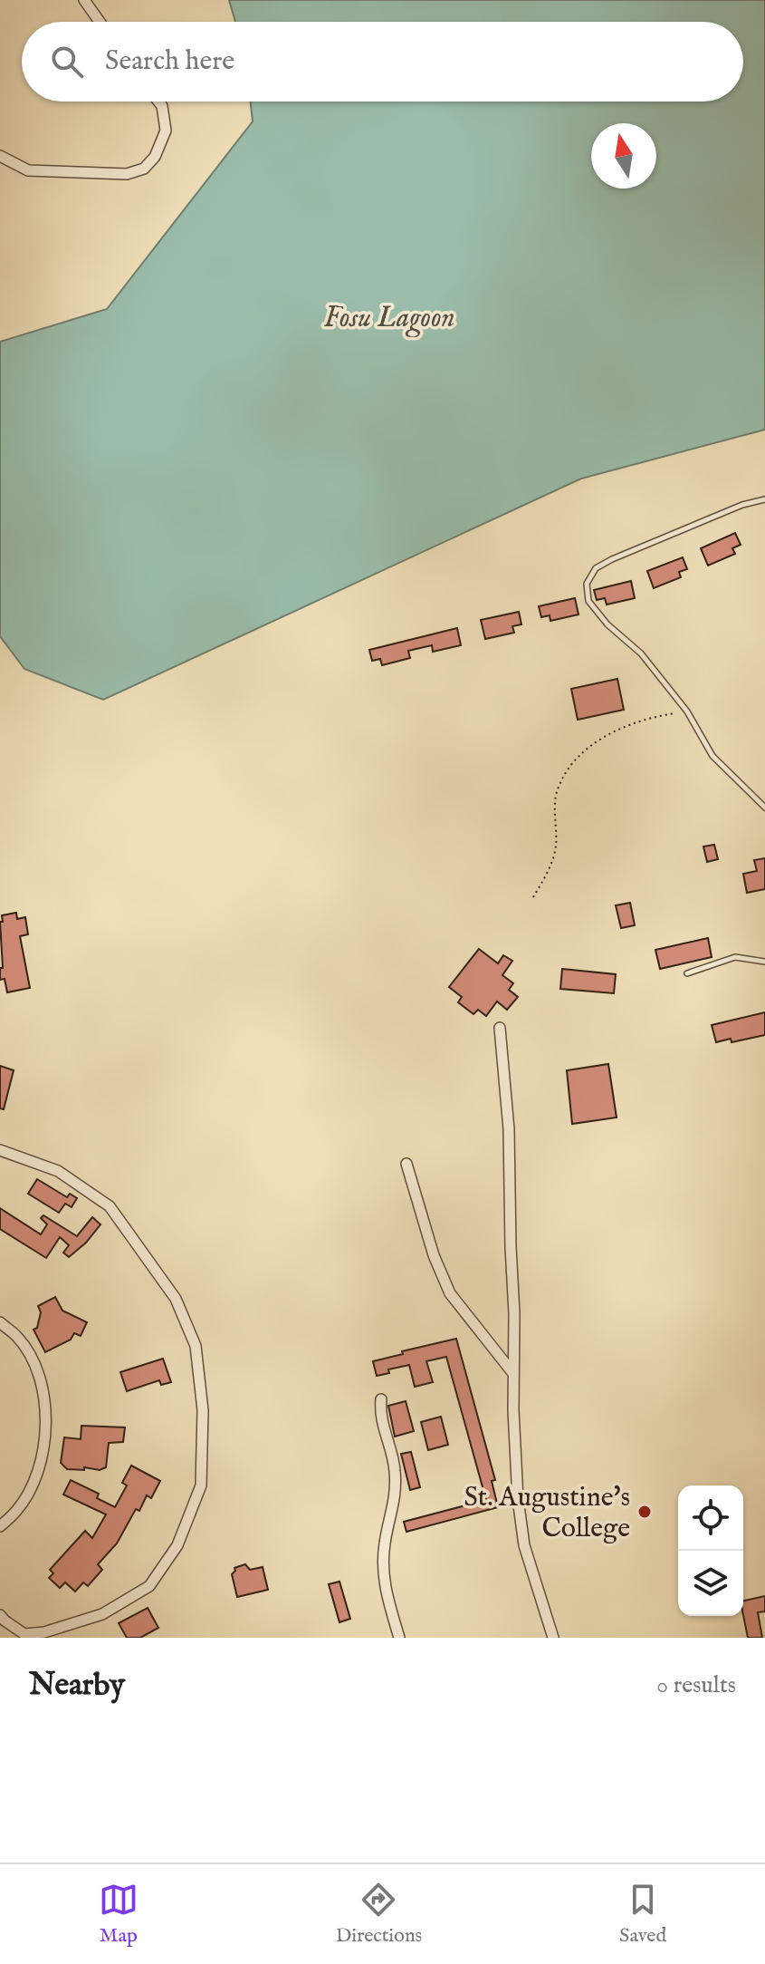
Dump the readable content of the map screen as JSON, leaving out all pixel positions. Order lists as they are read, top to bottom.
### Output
{
  "water": ["Fosu Lagoon"],
  "places": ["St. Augustine's College"],
  "north": "top",
  "page": {
    "search": "Search here",
    "heading": ["Nearby", "0 results"],
    "nav": ["Map", "Directions", "Saved"]
  }
}
